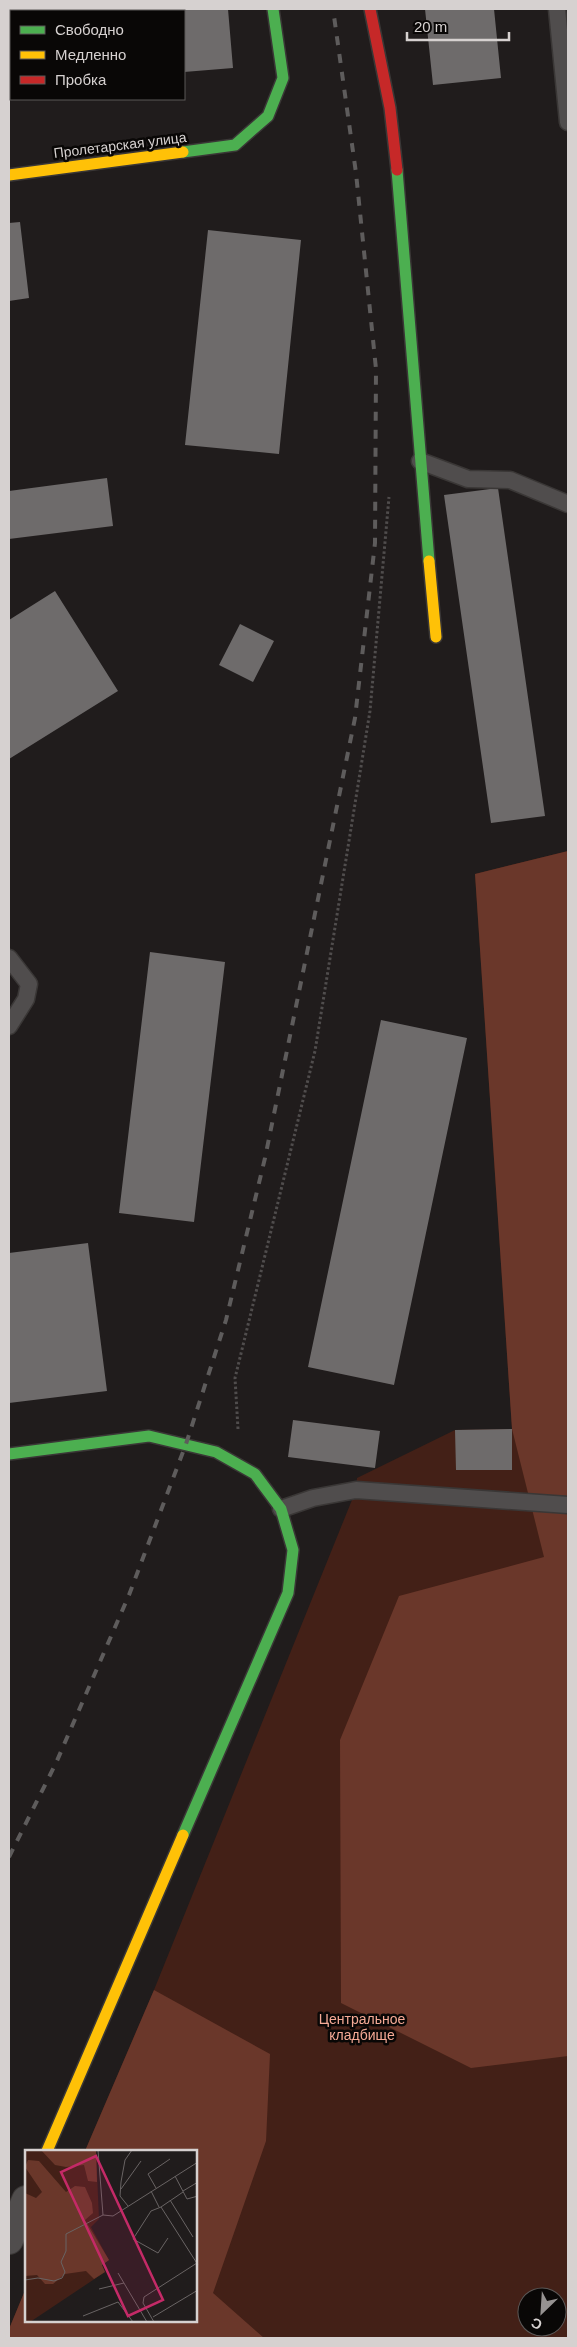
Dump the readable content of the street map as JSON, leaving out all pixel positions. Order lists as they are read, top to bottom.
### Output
{
  "streets": {
    "street": ["Пролетарская улица"]
  },
  "parks": ["Центральное кладбище"],
  "legend": ["Свободно", "Медленно", "Пробка"],
  "scale_bar": "20 m",
  "north": "bottom left"
}
